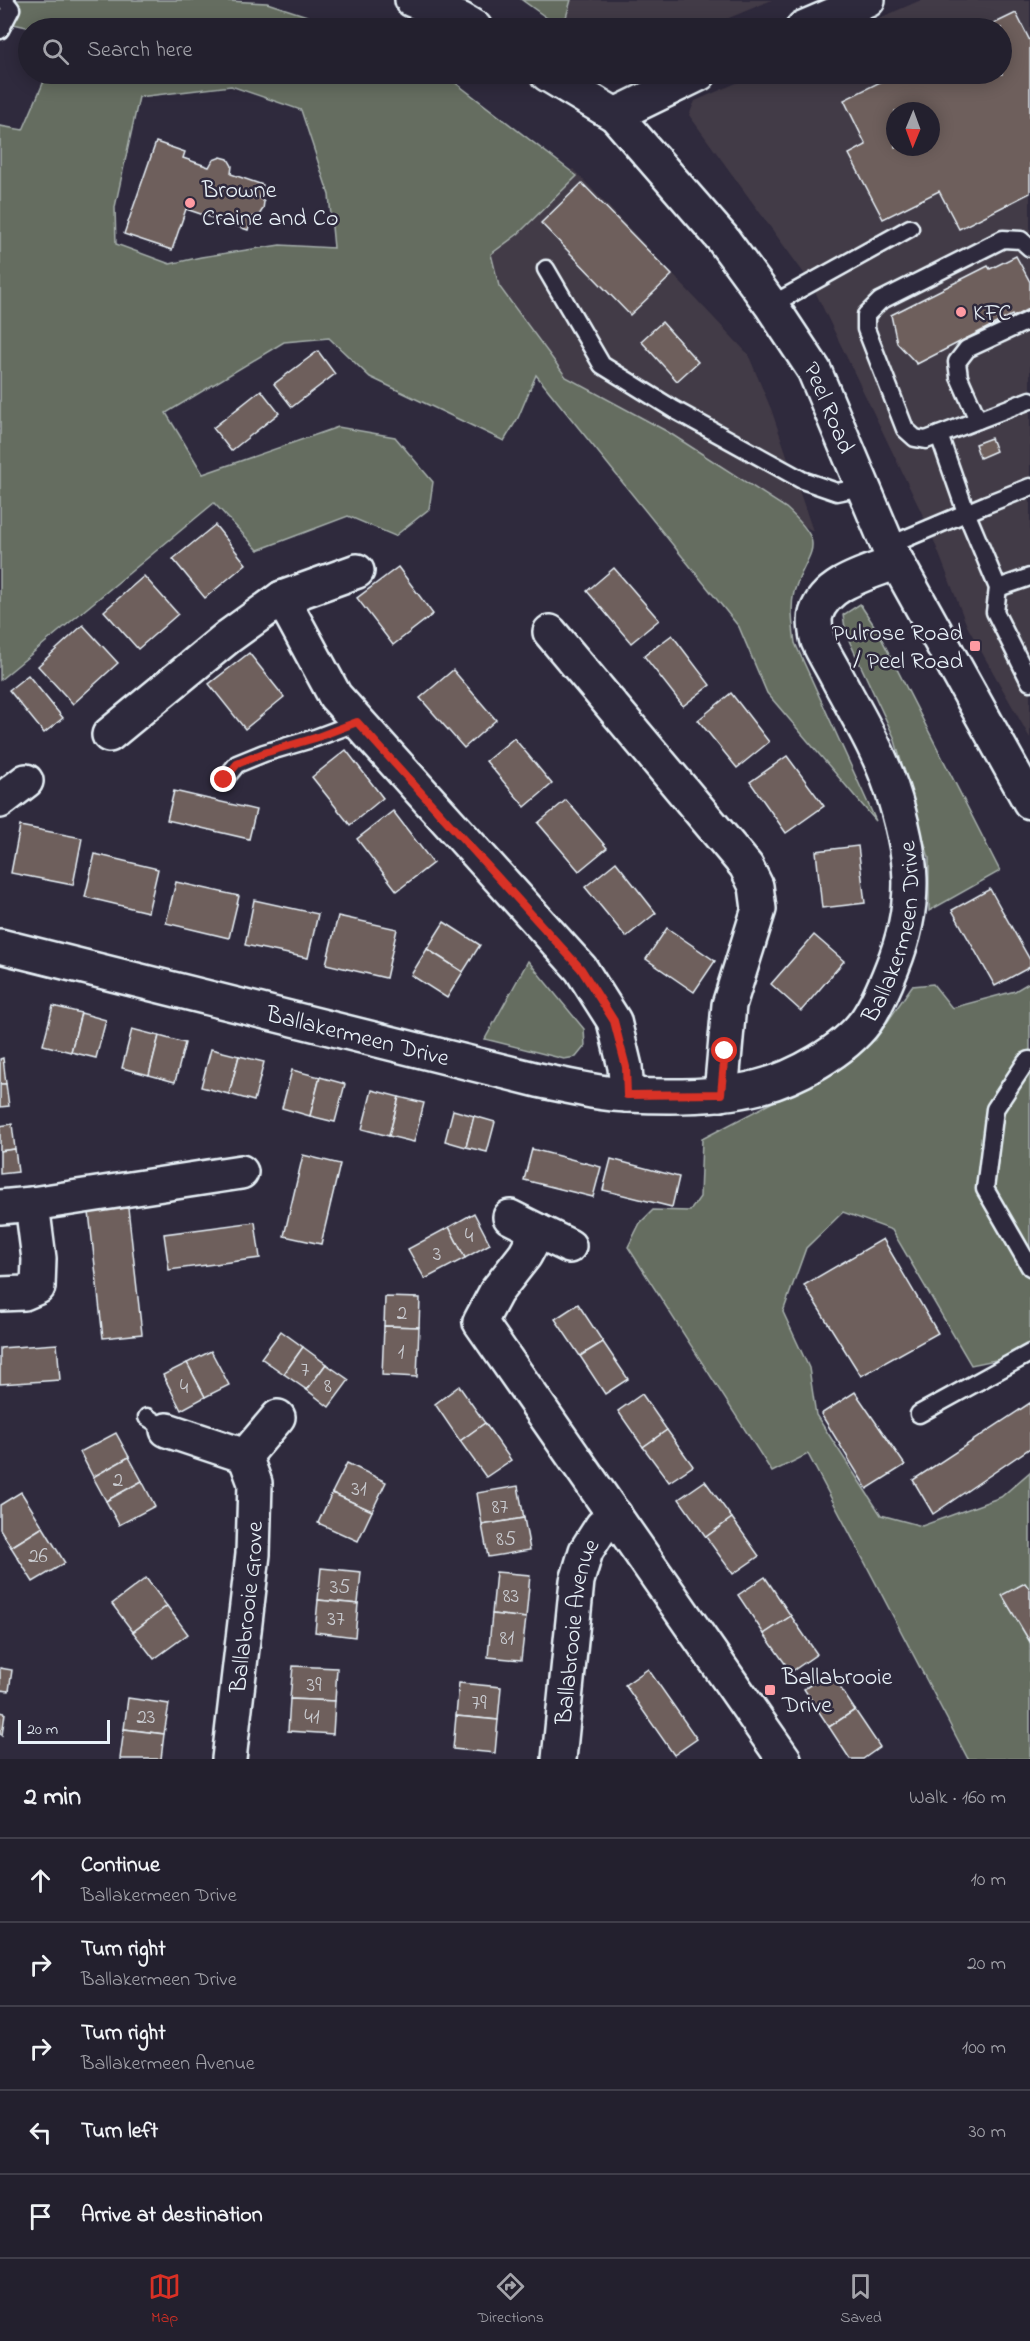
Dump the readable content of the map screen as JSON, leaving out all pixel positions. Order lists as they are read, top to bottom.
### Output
{
  "streets": {
    "main road": [
      "Peel Road",
      "Ballakermeen Drive",
      "Ballabrooie Grove",
      "Ballabrooie Avenue"
    ]
  },
  "crossings": [
    ["Peel Road", "Ballakermeen Drive"]
  ],
  "places": {
    "other": ["Browne Craine and Co", "KFC"],
    "transit": ["Pulrose Road / Peel Road", "Ballabrooie Drive"]
  },
  "house_numbers": [
    "4",
    "3",
    "2",
    "1",
    "7",
    "8",
    "4",
    "2",
    "31",
    "87",
    "85",
    "26",
    "35",
    "83",
    "37",
    "81",
    "39",
    "79",
    "23",
    "41"
  ],
  "scale_bar": "20 m",
  "north": "bottom",
  "page": {
    "search": "Search here",
    "scale": "20 m",
    "heading": ["2 min", "Walk · 160 m"],
    "list": [
      ["Continue", "Ballakermeen Drive", "10 m"],
      ["Turn right", "Ballakermeen Drive", "20 m"],
      ["Turn right", "Ballakermeen Avenue", "100 m"],
      ["Turn left", "30 m"],
      "Arrive at destination"
    ],
    "nav": ["Map", "Directions", "Saved"]
  }
}
